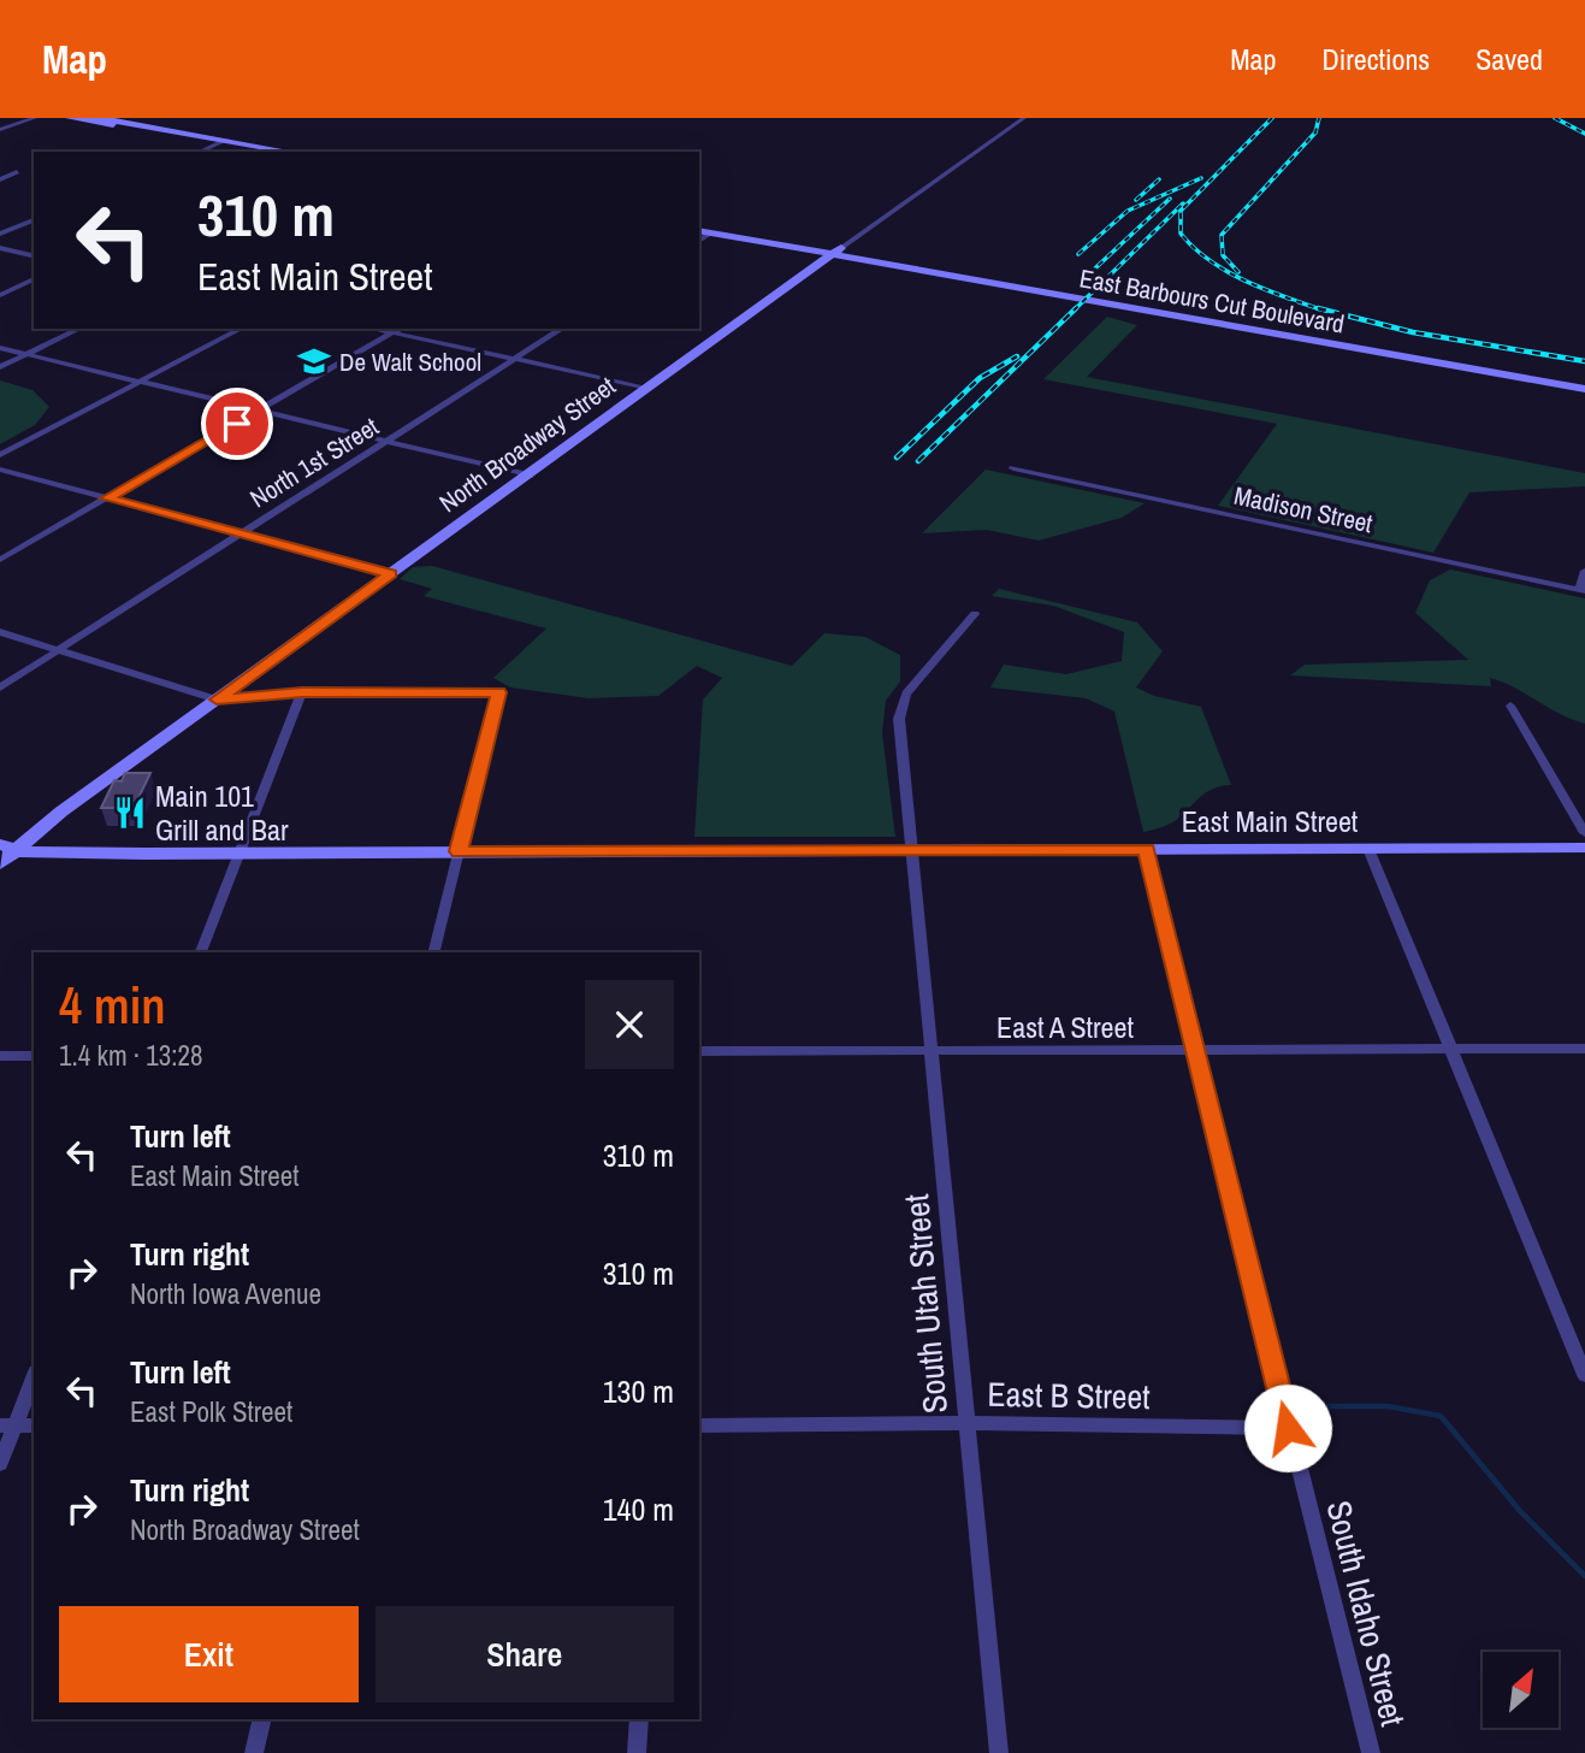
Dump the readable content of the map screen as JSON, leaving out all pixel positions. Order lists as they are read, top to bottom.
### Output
{
  "streets": {
    "street": [
      "East Barbours Cut Boulevard",
      "North Broadway Street",
      "North 1st Street",
      "Madison Street",
      "East Main Street",
      "East A Street",
      "South Utah Street",
      "East B Street",
      "South Idaho Street"
    ]
  },
  "crossings": [
    ["East Barbours Cut Boulevard", "North Broadway Street"],
    ["North Broadway Street", "East Main Street"],
    ["East Main Street", "South Utah Street"],
    ["East Main Street", "South Idaho Street"],
    ["East A Street", "South Utah Street"],
    ["East A Street", "South Idaho Street"],
    ["South Utah Street", "East B Street"],
    ["East B Street", "South Idaho Street"]
  ],
  "places": {
    "school or university": ["De Walt School"],
    "restaurant": ["Main 101 Grill and Bar"]
  },
  "north": "top right",
  "page": {
    "header": "Map",
    "nav": ["Map", "Directions", "Saved"],
    "turn": ["310 m", "East Main Street"],
    "heading": ["4 min", "1.4 km · 13:28"],
    "list": [
      {
        "name": "Turn left",
        "note": "East Main Street",
        "value": "310 m"
      },
      {
        "name": "Turn right",
        "note": "North Iowa Avenue",
        "value": "310 m"
      },
      {
        "name": "Turn left",
        "note": "East Polk Street",
        "value": "130 m"
      },
      {
        "name": "Turn right",
        "note": "North Broadway Street",
        "value": "140 m"
      }
    ],
    "buttons": ["Exit", "Share"]
  }
}
